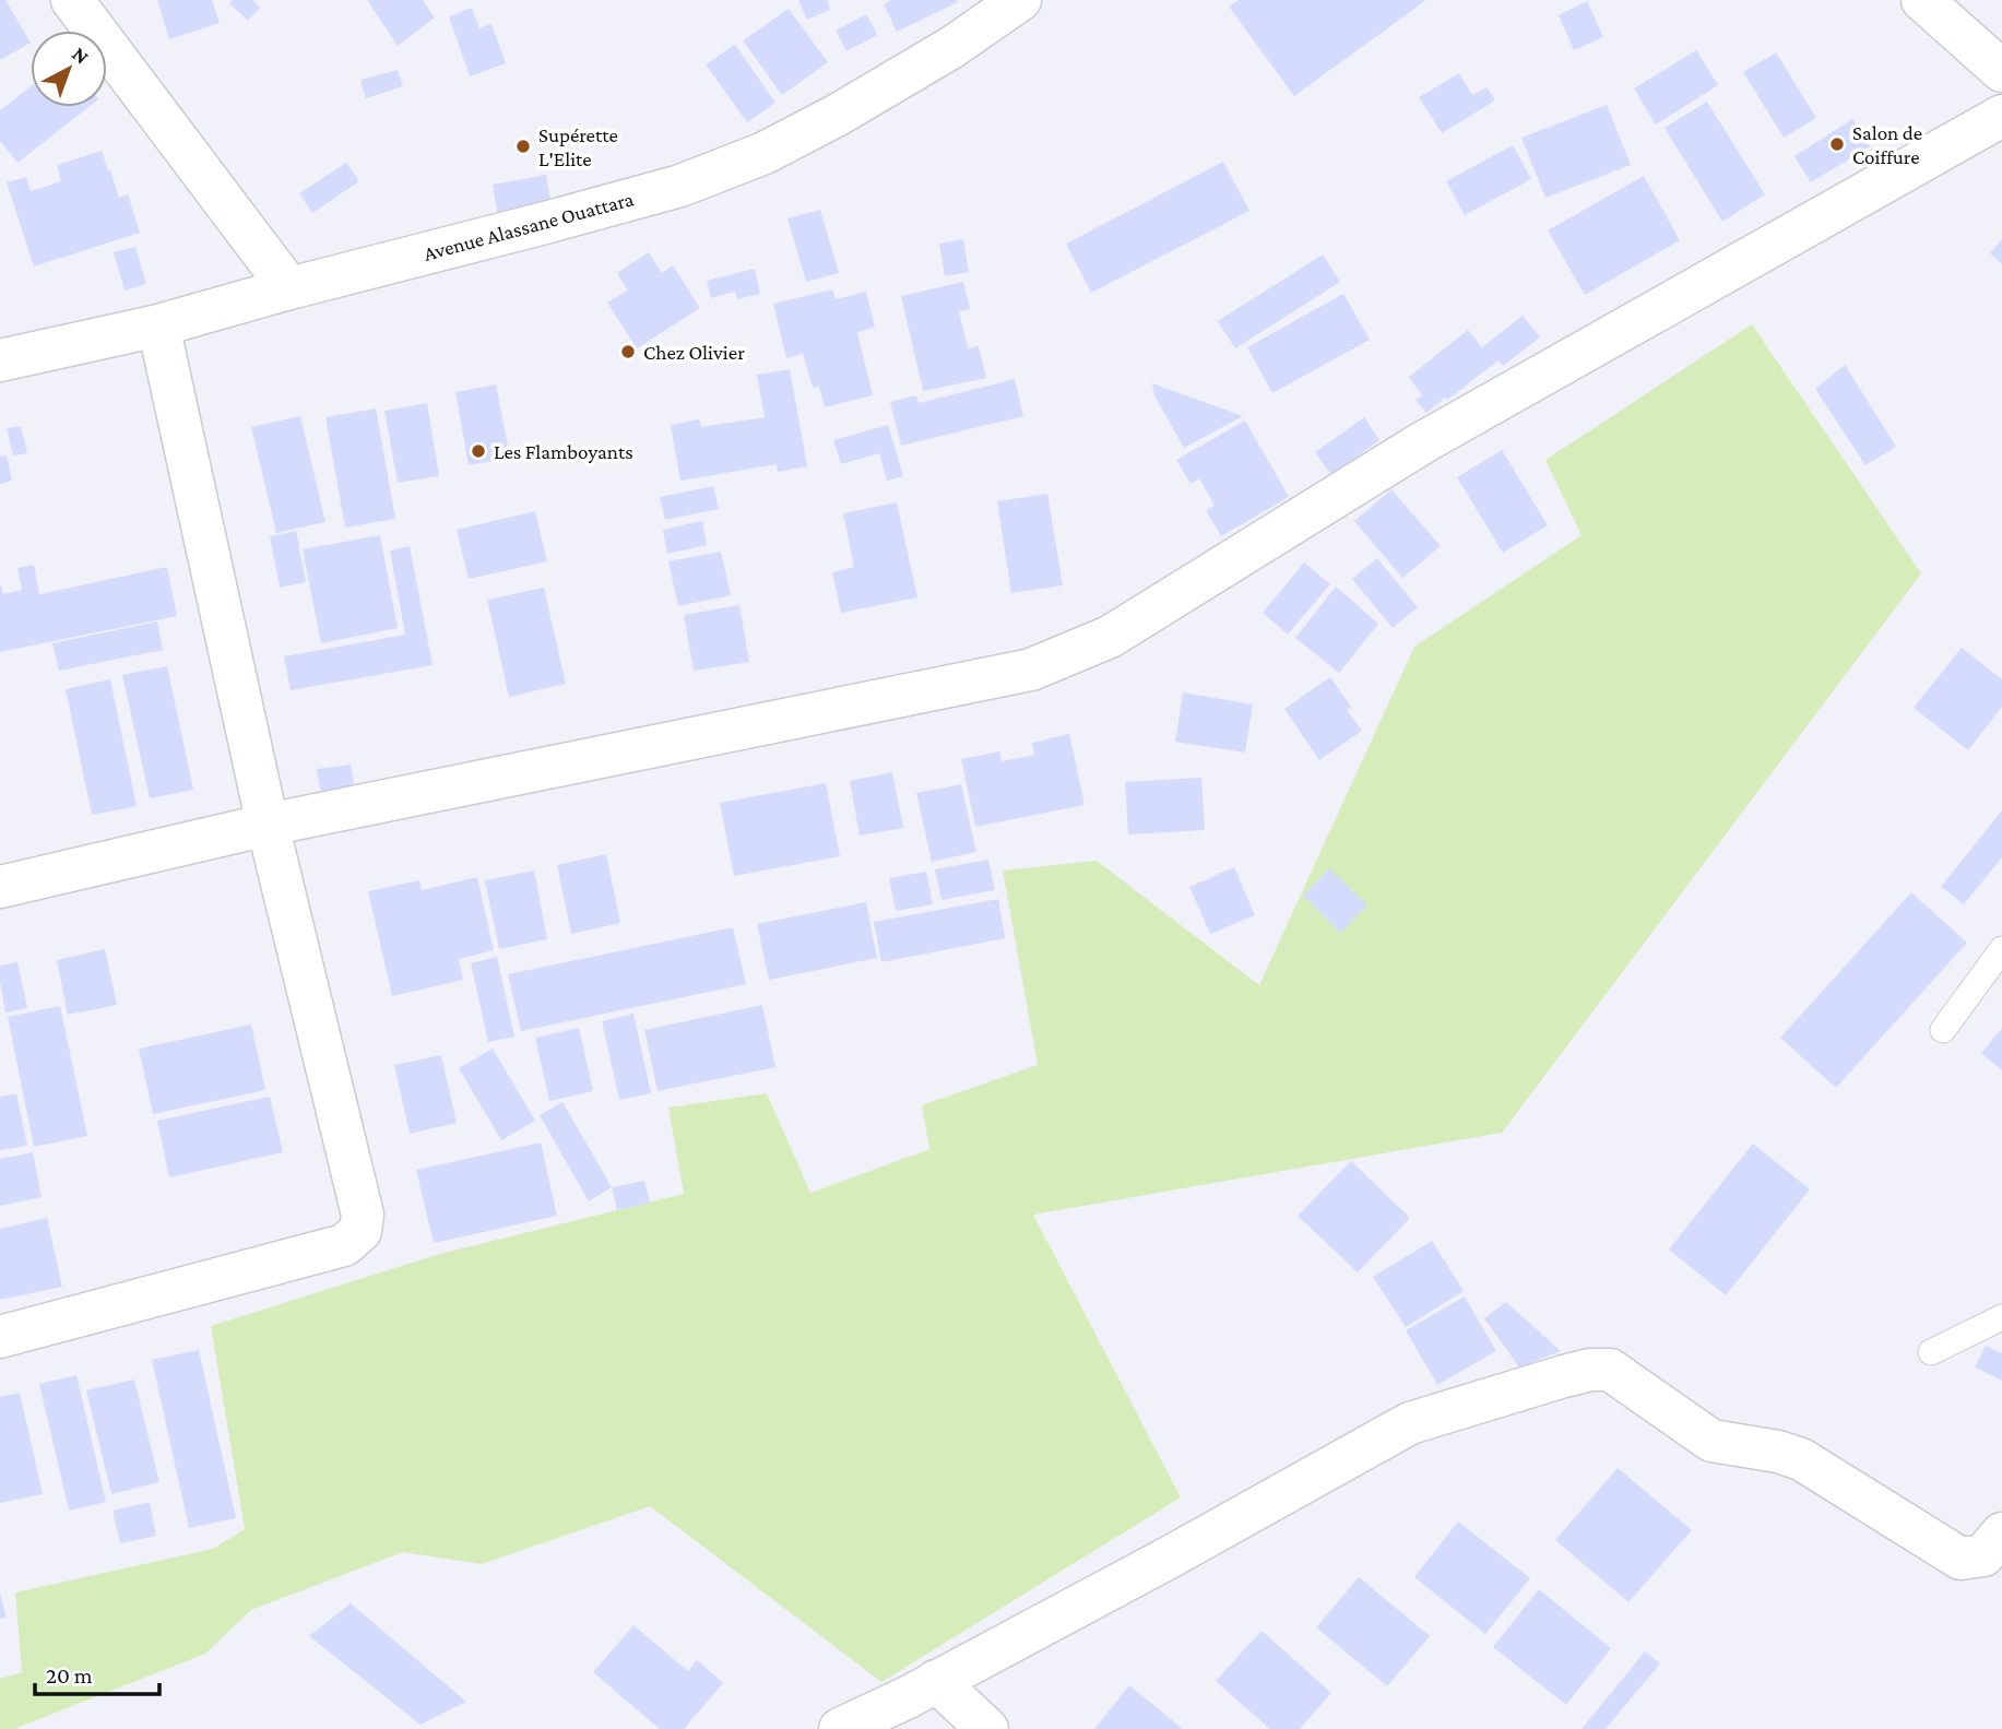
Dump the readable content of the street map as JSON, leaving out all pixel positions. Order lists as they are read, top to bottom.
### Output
{
  "streets": {
    "street": ["Avenue Alassane Ouattara"]
  },
  "places": [
    "Salon de Coiffure",
    "Supérette L'Elite",
    "Chez Olivier",
    "Les Flamboyants"
  ],
  "scale_bar": "20 m",
  "north": "top right"
}
